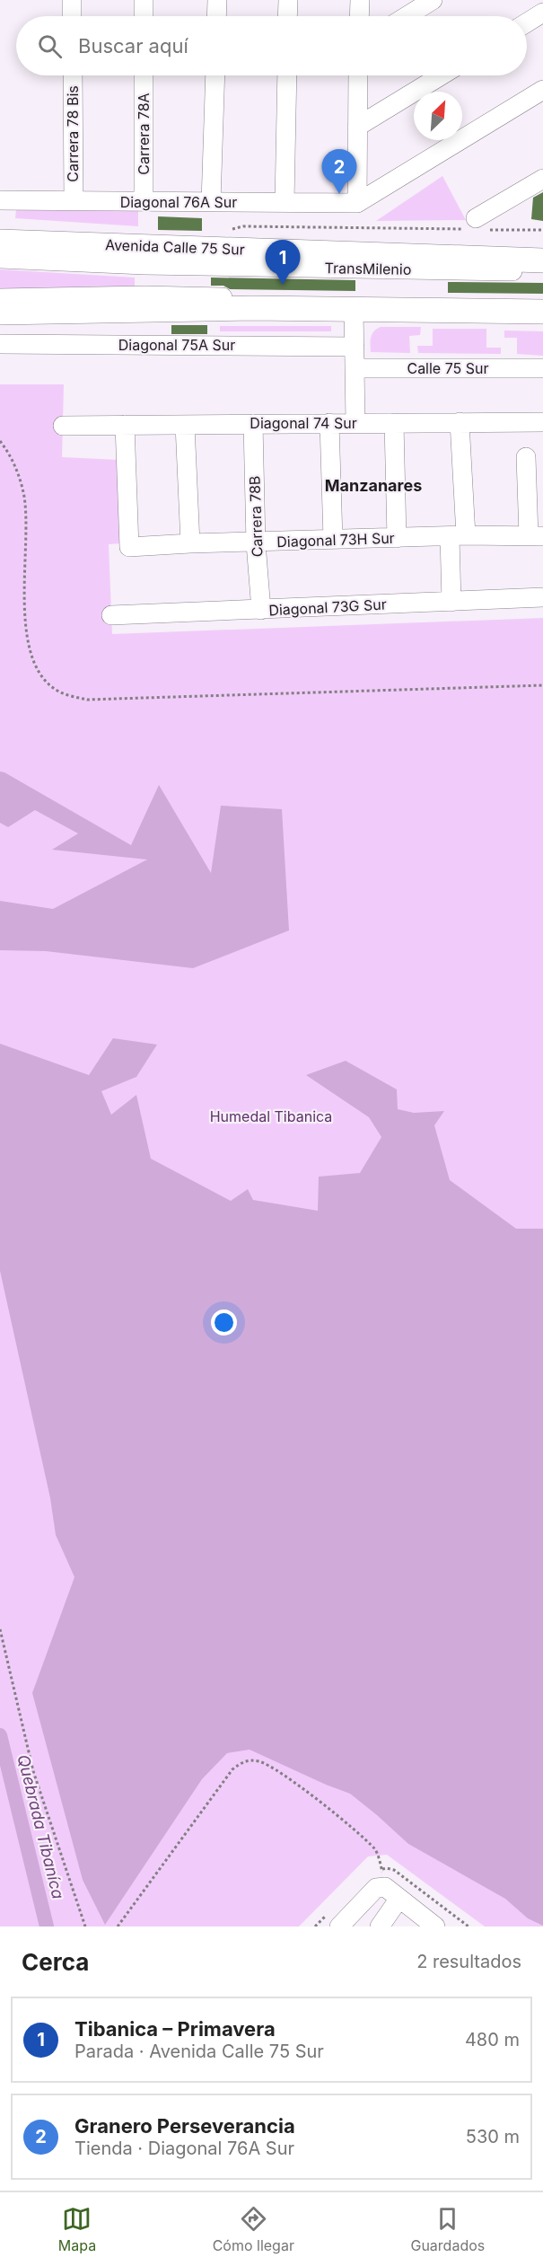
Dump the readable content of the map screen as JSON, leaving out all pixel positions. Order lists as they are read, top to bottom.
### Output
{
  "streets": {
    "main road": ["Avenida Calle 75 Sur"],
    "street": [
      "Carrera 78 Bis",
      "Carrera 78A",
      "Diagonal 76A Sur",
      "TransMilenio",
      "Diagonal 75A Sur",
      "Calle 75 Sur",
      "Diagonal 74 Sur",
      "Carrera 78B",
      "Diagonal 73H Sur",
      "Diagonal 73G Sur"
    ]
  },
  "crossings": [
    ["Carrera 78 Bis", "Diagonal 76A Sur"],
    ["Carrera 78A", "Diagonal 76A Sur"],
    ["Diagonal 74 Sur", "Carrera 78B"],
    ["Diagonal 74 Sur", "Diagonal 73H Sur"],
    ["Carrera 78B", "Diagonal 73H Sur"],
    ["Carrera 78B", "Diagonal 73G Sur"]
  ],
  "districts": ["Manzanares"],
  "water": ["Quebrada Tibaníca"],
  "parks": ["Humedal Tibanica"],
  "north": "top right",
  "page": {
    "search": "Buscar aquí",
    "pins": ["2", "1"],
    "heading": ["Cerca", "2 resultados"],
    "list": [
      {
        "mark": "1",
        "name": "Tibanica – Primavera",
        "note": "Parada · Avenida Calle 75 Sur",
        "value": "480 m"
      },
      {
        "mark": "2",
        "name": "Granero Perseverancia",
        "note": "Tienda · Diagonal 76A Sur",
        "value": "530 m"
      }
    ],
    "nav": ["Mapa", "Cómo llegar", "Guardados"]
  }
}
